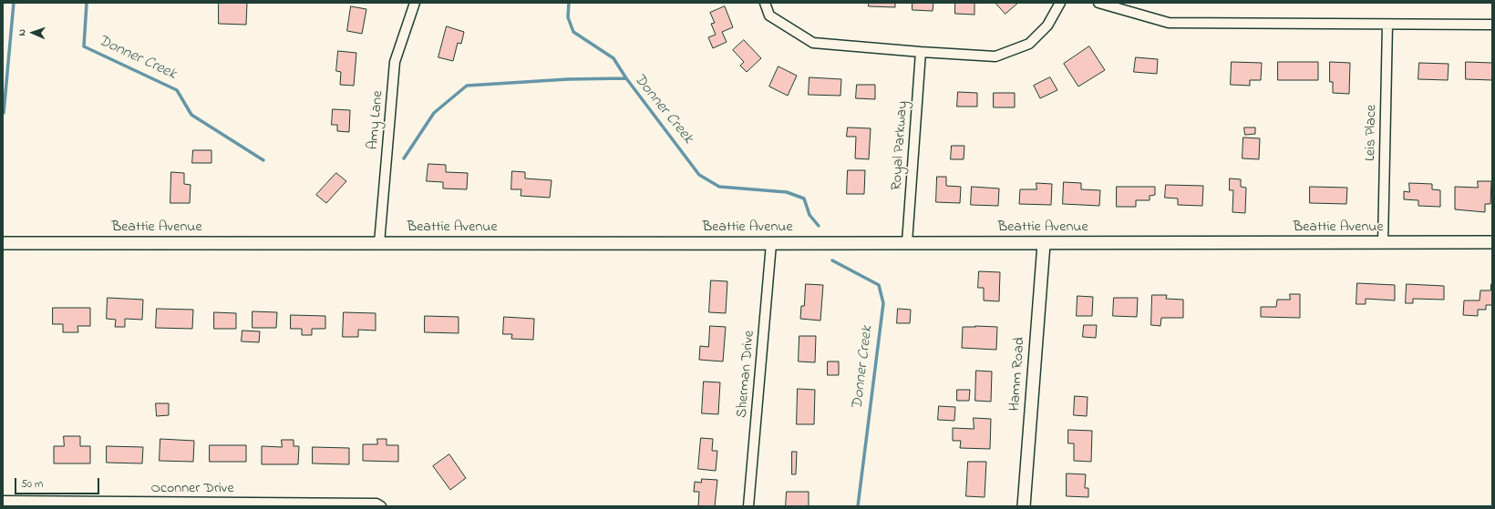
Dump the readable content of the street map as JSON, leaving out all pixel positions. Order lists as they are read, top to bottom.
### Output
{
  "streets": {
    "street": [
      "Amy Lane",
      "Leis Place",
      "Royal Parkway",
      "Beattie Avenue",
      "Sherman Drive",
      "Hamm Road",
      "Oconner Drive"
    ]
  },
  "crossings": [
    ["Amy Lane", "Beattie Avenue"],
    ["Leis Place", "Beattie Avenue"],
    ["Royal Parkway", "Beattie Avenue"],
    ["Beattie Avenue", "Sherman Drive"],
    ["Beattie Avenue", "Hamm Road"]
  ],
  "water": ["Donner Creek"],
  "scale_bar": "50 m",
  "north": "left"
}
